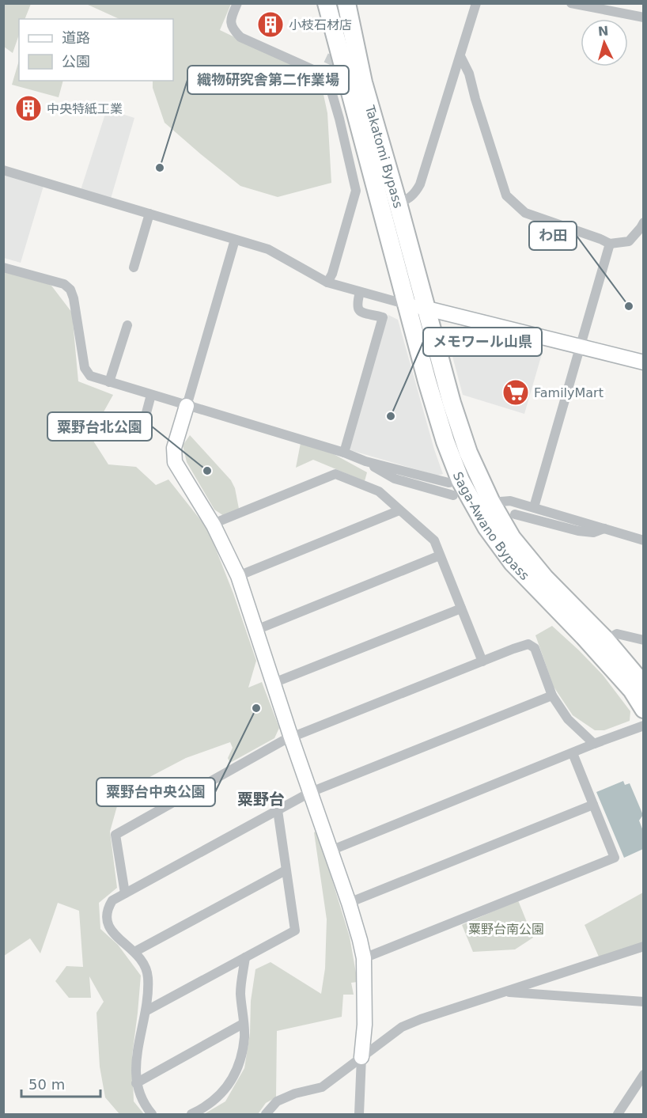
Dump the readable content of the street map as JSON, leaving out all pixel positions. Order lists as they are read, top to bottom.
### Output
{
  "streets": {
    "highway": ["Takatomi Bypass", "Saga-Awano Bypass"]
  },
  "crossings": [
    ["Takatomi Bypass", "Saga-Awano Bypass"]
  ],
  "districts": ["粟野台"],
  "parks": ["粟野台南公園"],
  "places": {
    "building": ["小枝石材店", "中央特紙工業"],
    "other": [
      "織物研究舎第二作業場",
      "わ田",
      "メモワール山県",
      "粟野台北公園",
      "粟野台中央公園"
    ],
    "supermarket": ["FamilyMart"]
  },
  "legend": ["道路", "公園"],
  "scale_bar": "50 m",
  "north": "top"
}
